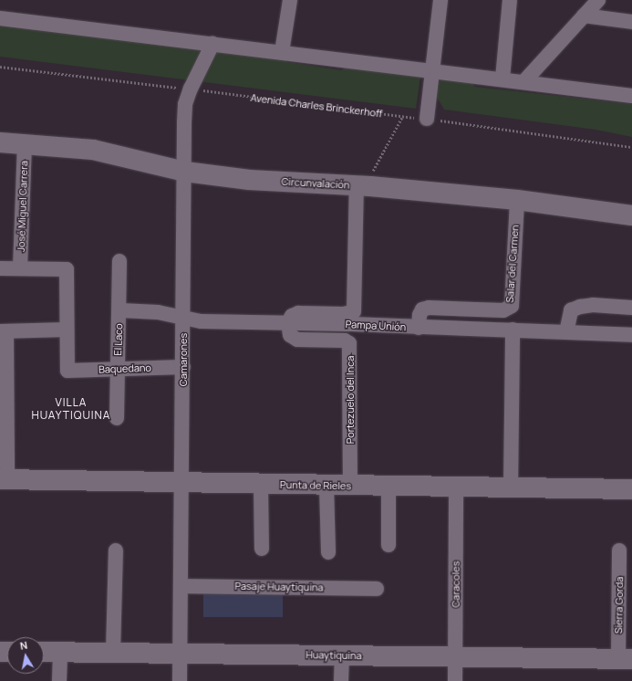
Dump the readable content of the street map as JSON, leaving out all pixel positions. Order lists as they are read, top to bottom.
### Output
{
  "streets": {
    "street": [
      "Circunvalación",
      "José Miguel Carrera",
      "Salar del Carmen",
      "Pampa Unión",
      "El Laco",
      "Camarones",
      "Baquedano",
      "Portezuelo del Inca",
      "Punta de Rieles",
      "Caracoles",
      "Pasaje Huaytiquina",
      "Sierra Gorda",
      "Huaytiquina"
    ],
    "path": ["Avenida Charles Brinckerhoff"]
  },
  "crossings": [
    ["Avenida Charles Brinckerhoff", "Camarones"],
    ["Circunvalación", "José Miguel Carrera"],
    ["Circunvalación", "Salar del Carmen"],
    ["Circunvalación", "Camarones"],
    ["Salar del Carmen", "Pampa Unión"],
    ["Pampa Unión", "El Laco"],
    ["Pampa Unión", "Camarones"],
    ["Pampa Unión", "Portezuelo del Inca"],
    ["El Laco", "Baquedano"],
    ["Camarones", "Baquedano"],
    ["Camarones", "Punta de Rieles"],
    ["Camarones", "Pasaje Huaytiquina"],
    ["Camarones", "Huaytiquina"],
    ["Portezuelo del Inca", "Punta de Rieles"],
    ["Punta de Rieles", "Caracoles"],
    ["Caracoles", "Huaytiquina"],
    ["Sierra Gorda", "Huaytiquina"]
  ],
  "districts": ["VILLA HUAYTIQUINA"],
  "north": "top"
}
